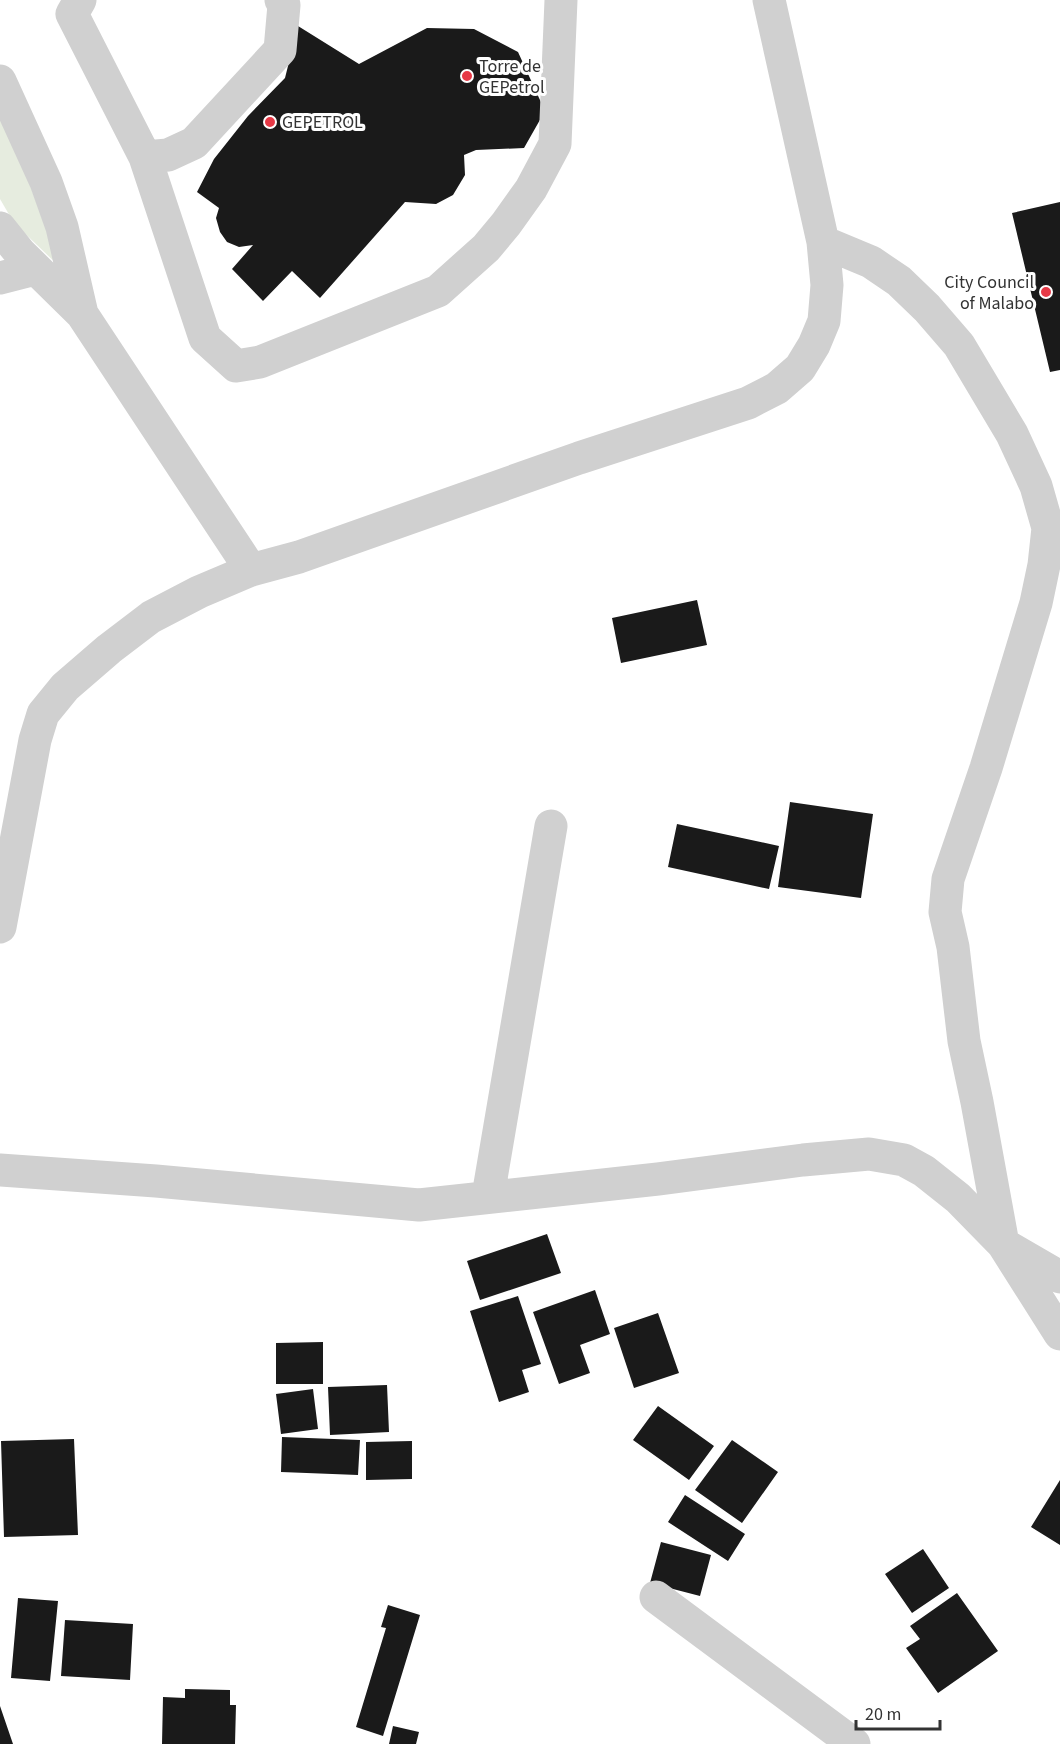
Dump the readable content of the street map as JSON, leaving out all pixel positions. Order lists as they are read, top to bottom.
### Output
{
  "places": ["Torre de GEPetrol", "GEPETROL", "City Council of Malabo"],
  "scale_bar": "20 m"
}
